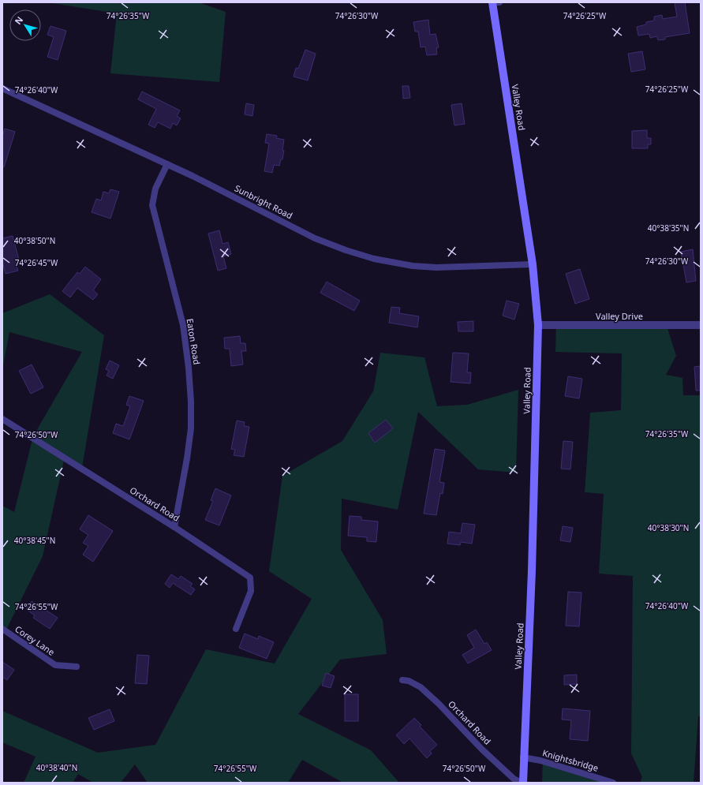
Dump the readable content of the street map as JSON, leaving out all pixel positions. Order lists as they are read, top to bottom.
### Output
{
  "streets": {
    "main road": ["Valley Road"],
    "street": [
      "Sunbright Road",
      "Valley Drive",
      "Eaton Road",
      "Orchard Road",
      "Corey Lane",
      "Knightsbridge"
    ]
  },
  "crossings": [
    ["Valley Road", "Sunbright Road"],
    ["Valley Road", "Valley Drive"],
    ["Valley Road", "Orchard Road"],
    ["Valley Road", "Knightsbridge"],
    ["Sunbright Road", "Eaton Road"],
    ["Eaton Road", "Orchard Road"]
  ],
  "north": "top left",
  "coordinates": [
    "74°26'35\"W",
    "74°26'30\"W",
    "74°26'25\"W",
    "74°26'40\"W",
    "40°38'35\"N",
    "40°38'50\"N",
    "74°26'45\"W",
    "74°26'50\"W",
    "40°38'30\"N",
    "40°38'45\"N",
    "74°26'55\"W",
    "40°38'40\"N"
  ]
}
